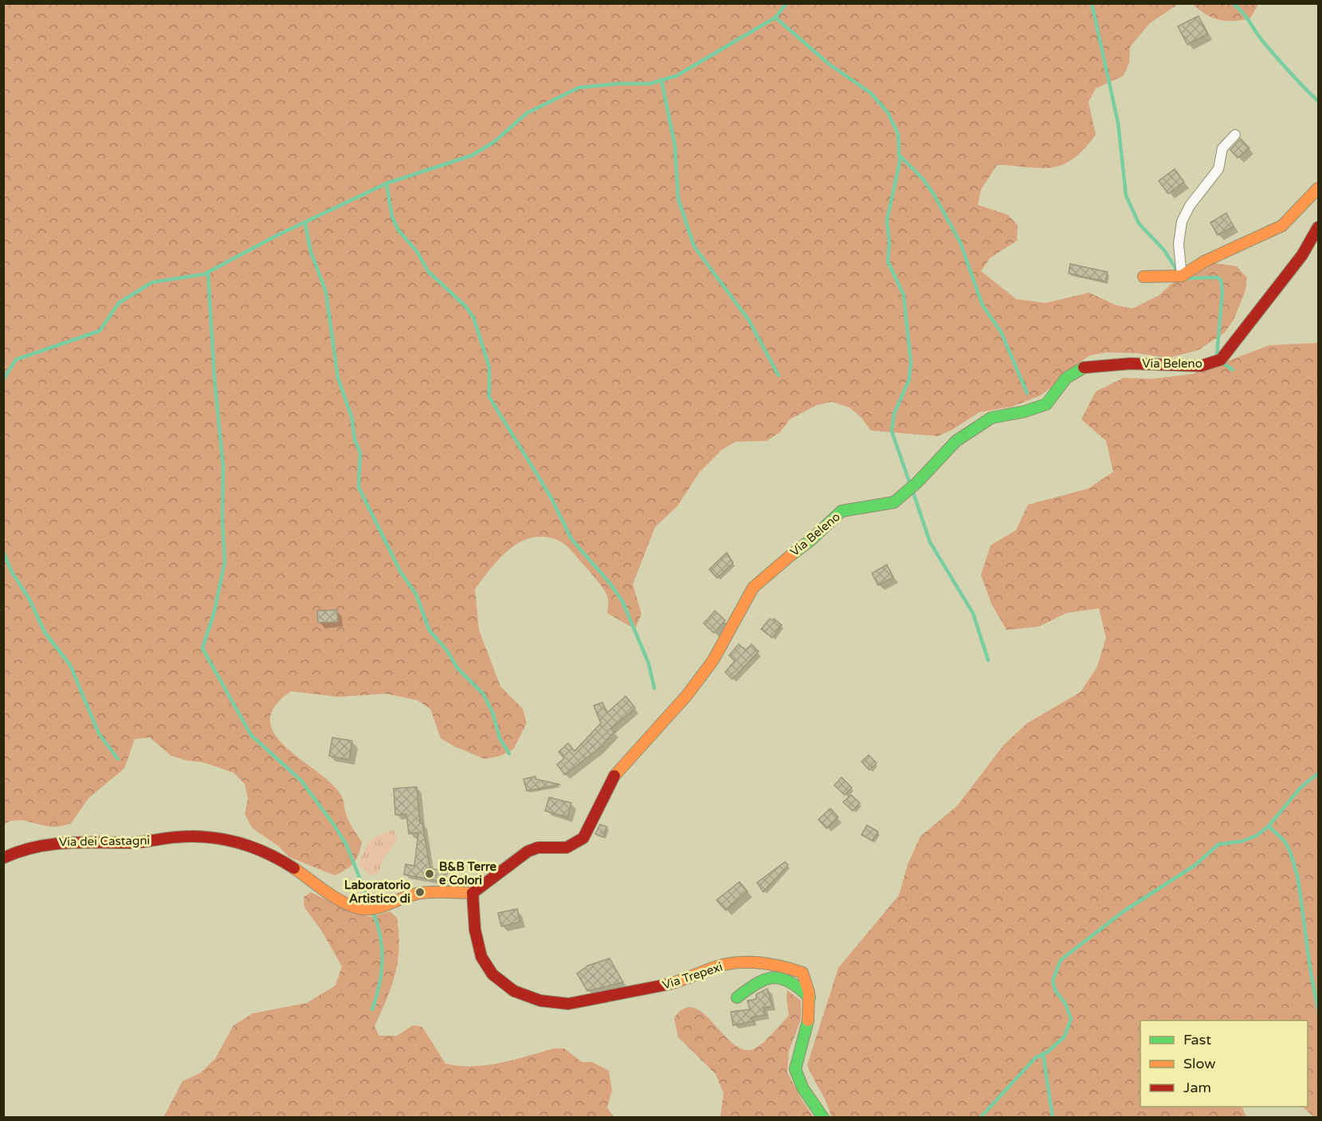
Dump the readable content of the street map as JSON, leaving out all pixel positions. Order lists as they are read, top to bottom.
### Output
{
  "streets": {
    "street": ["Via Beleno", "Via dei Castagni", "Via Trepexi"]
  },
  "crossings": [
    ["Via Beleno", "Via dei Castagni"],
    ["Via Beleno", "Via Trepexi"],
    ["Via dei Castagni", "Via Trepexi"]
  ],
  "places": ["B&B Terre e Colori", "Laboratorio Artistico di"],
  "legend": ["Fast", "Slow", "Jam"]
}
